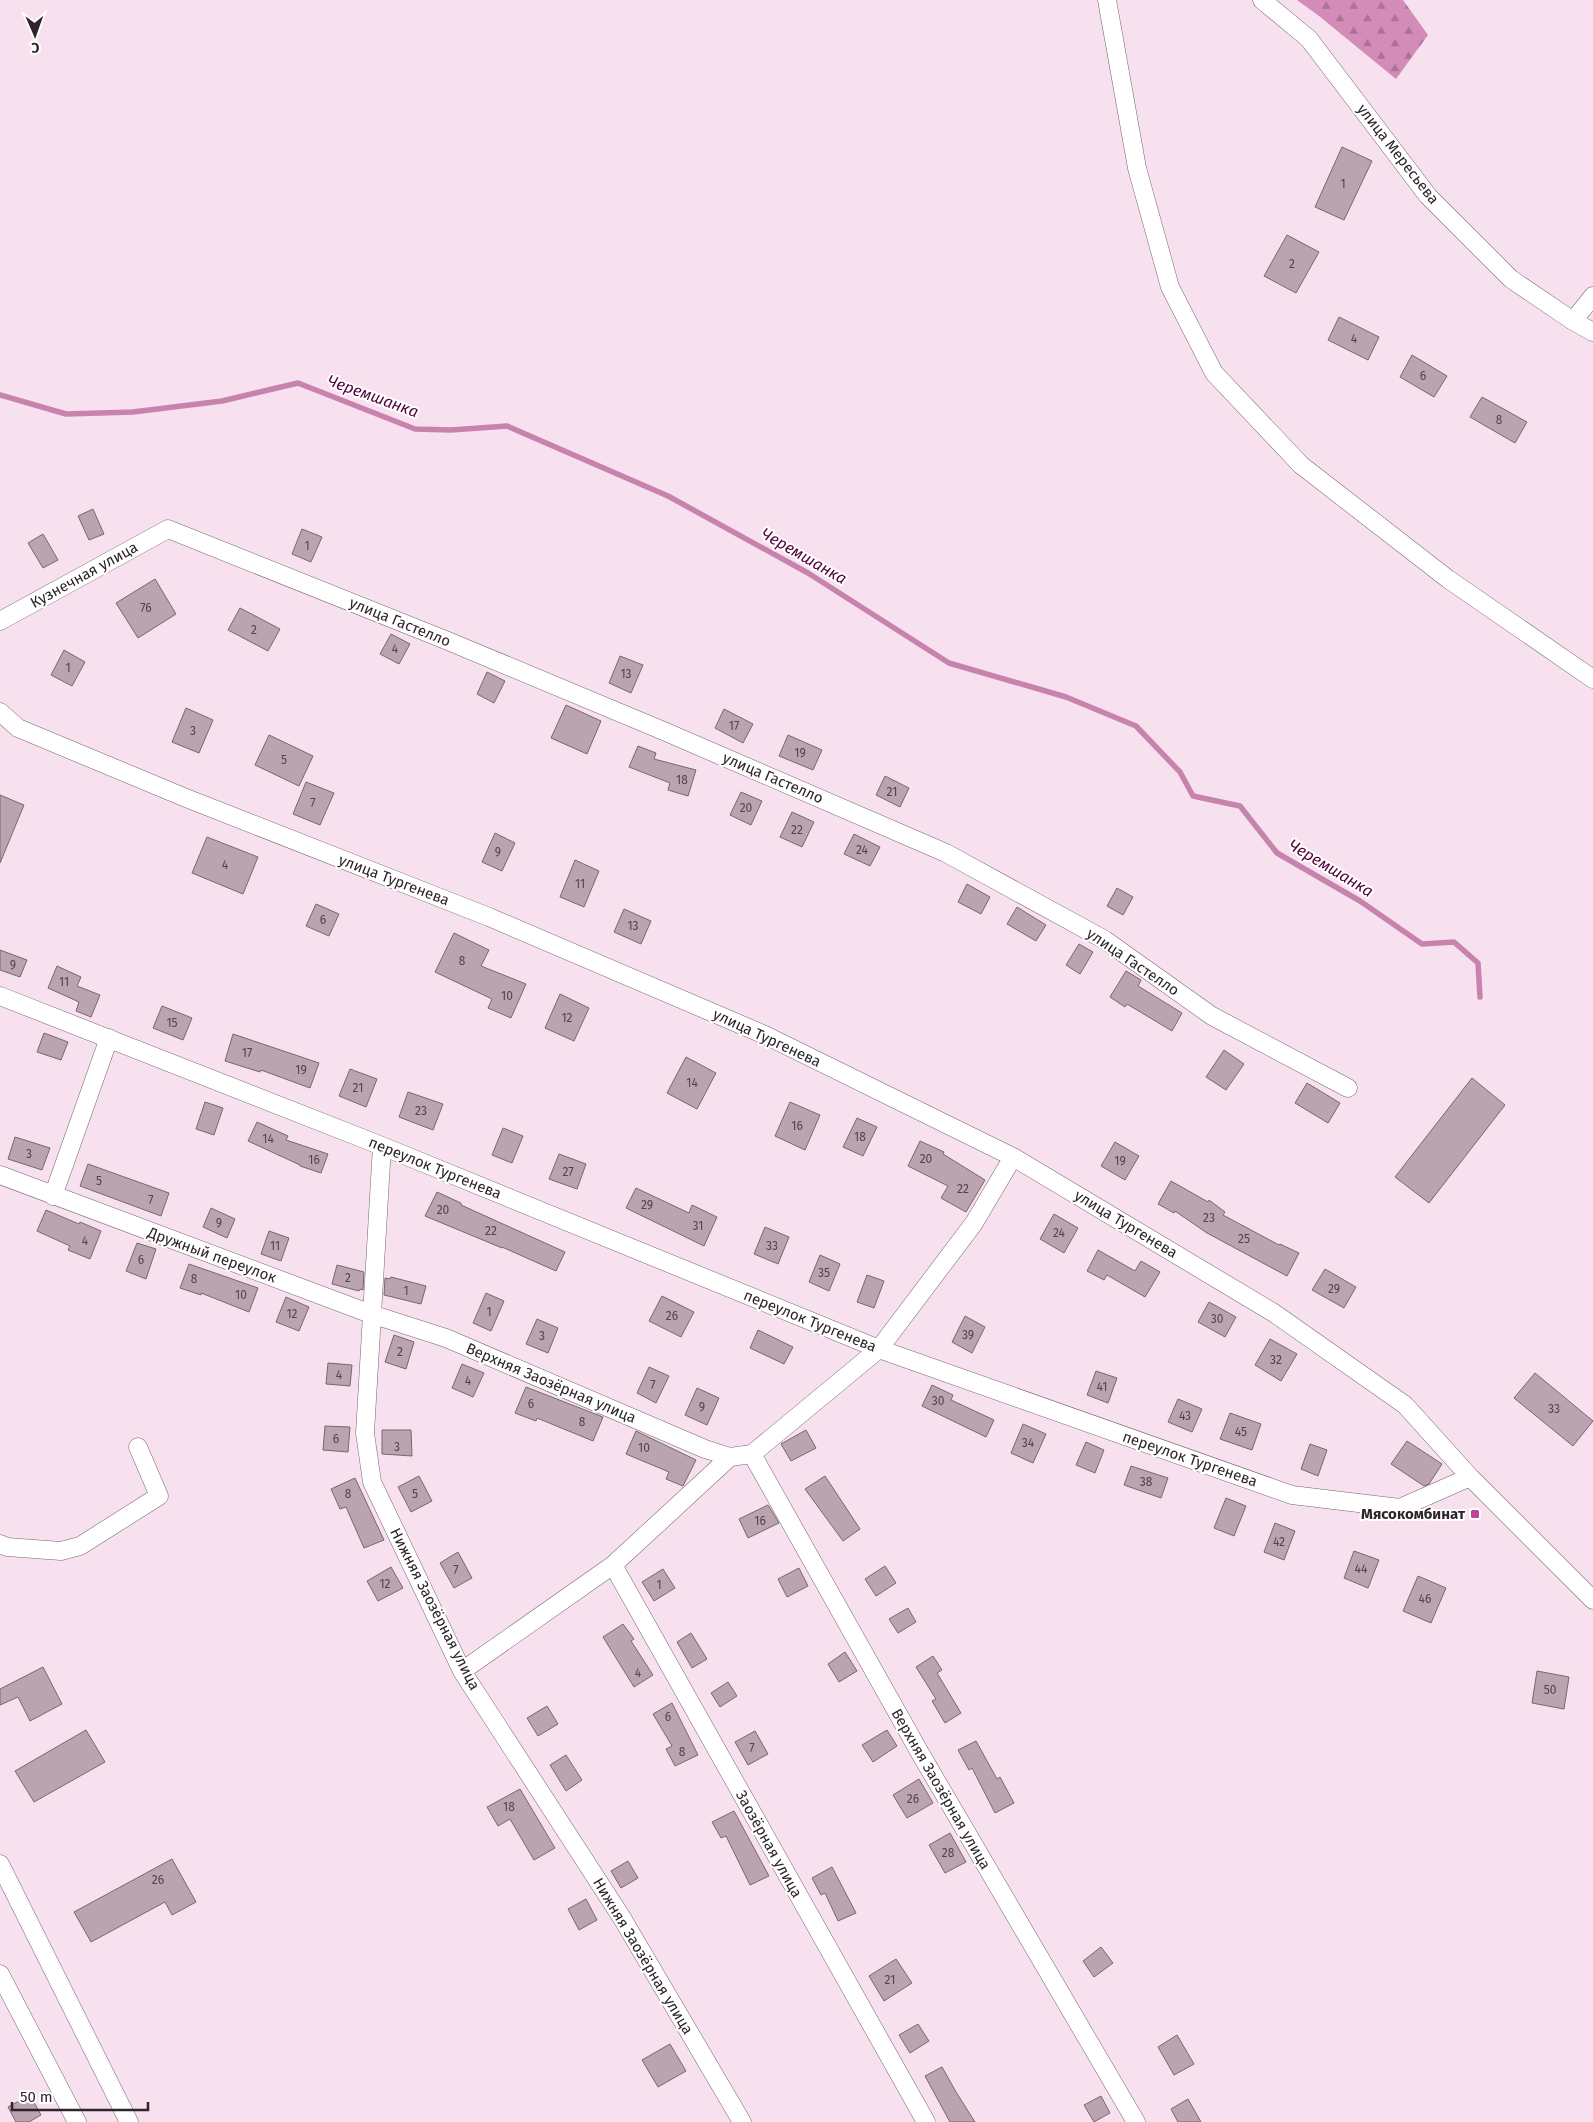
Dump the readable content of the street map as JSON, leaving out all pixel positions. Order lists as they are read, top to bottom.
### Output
{
  "streets": {
    "street": [
      "улица Мересьева",
      "Кузнечная улица",
      "улица Гастелло",
      "улица Тургенева",
      "переулок Тургенева",
      "Дружный переулок",
      "Верхняя Заозёрная улица",
      "Нижняя Заозёрная улица",
      "Заозёрная улица"
    ]
  },
  "crossings": [
    ["Кузнечная улица", "улица Гастелло"],
    ["улица Тургенева", "переулок Тургенева"],
    ["переулок Тургенева", "Нижняя Заозёрная улица"],
    ["Дружный переулок", "Верхняя Заозёрная улица"],
    ["Дружный переулок", "Нижняя Заозёрная улица"],
    ["Верхняя Заозёрная улица", "Нижняя Заозёрная улица"]
  ],
  "water": ["Черемшанка"],
  "places": {
    "transit": ["Мясокомбинат"]
  },
  "house_numbers": [
    "1",
    "2",
    "4",
    "6",
    "8",
    "1",
    "76",
    "2",
    "4",
    "1",
    "13",
    "17",
    "3",
    "19",
    "5",
    "18",
    "21",
    "7",
    "20",
    "22",
    "24",
    "9",
    "4",
    "11",
    "6",
    "13",
    "8",
    "9",
    "11",
    "10",
    "12",
    "15",
    "17",
    "19",
    "14",
    "21",
    "23",
    "16",
    "18",
    "14",
    "3",
    "20",
    "16",
    "19",
    "27",
    "5",
    "22",
    "7",
    "29",
    "20",
    "23",
    "9",
    "31",
    "22",
    "24",
    "25",
    "4",
    "11",
    "33",
    "6",
    "35",
    "2",
    "8",
    "29",
    "1",
    "10",
    "1",
    "12",
    "26",
    "30",
    "39",
    "3",
    "2",
    "32",
    "4",
    "4",
    "7",
    "41",
    "30",
    "6",
    "9",
    "33",
    "43",
    "8",
    "45",
    "6",
    "34",
    "3",
    "10",
    "38",
    "8",
    "5",
    "16",
    "42",
    "44",
    "7",
    "12",
    "1",
    "46",
    "4",
    "50",
    "6",
    "7",
    "8",
    "26",
    "18",
    "28",
    "26",
    "21"
  ],
  "scale_bar": "50 m",
  "north": "bottom"
}
